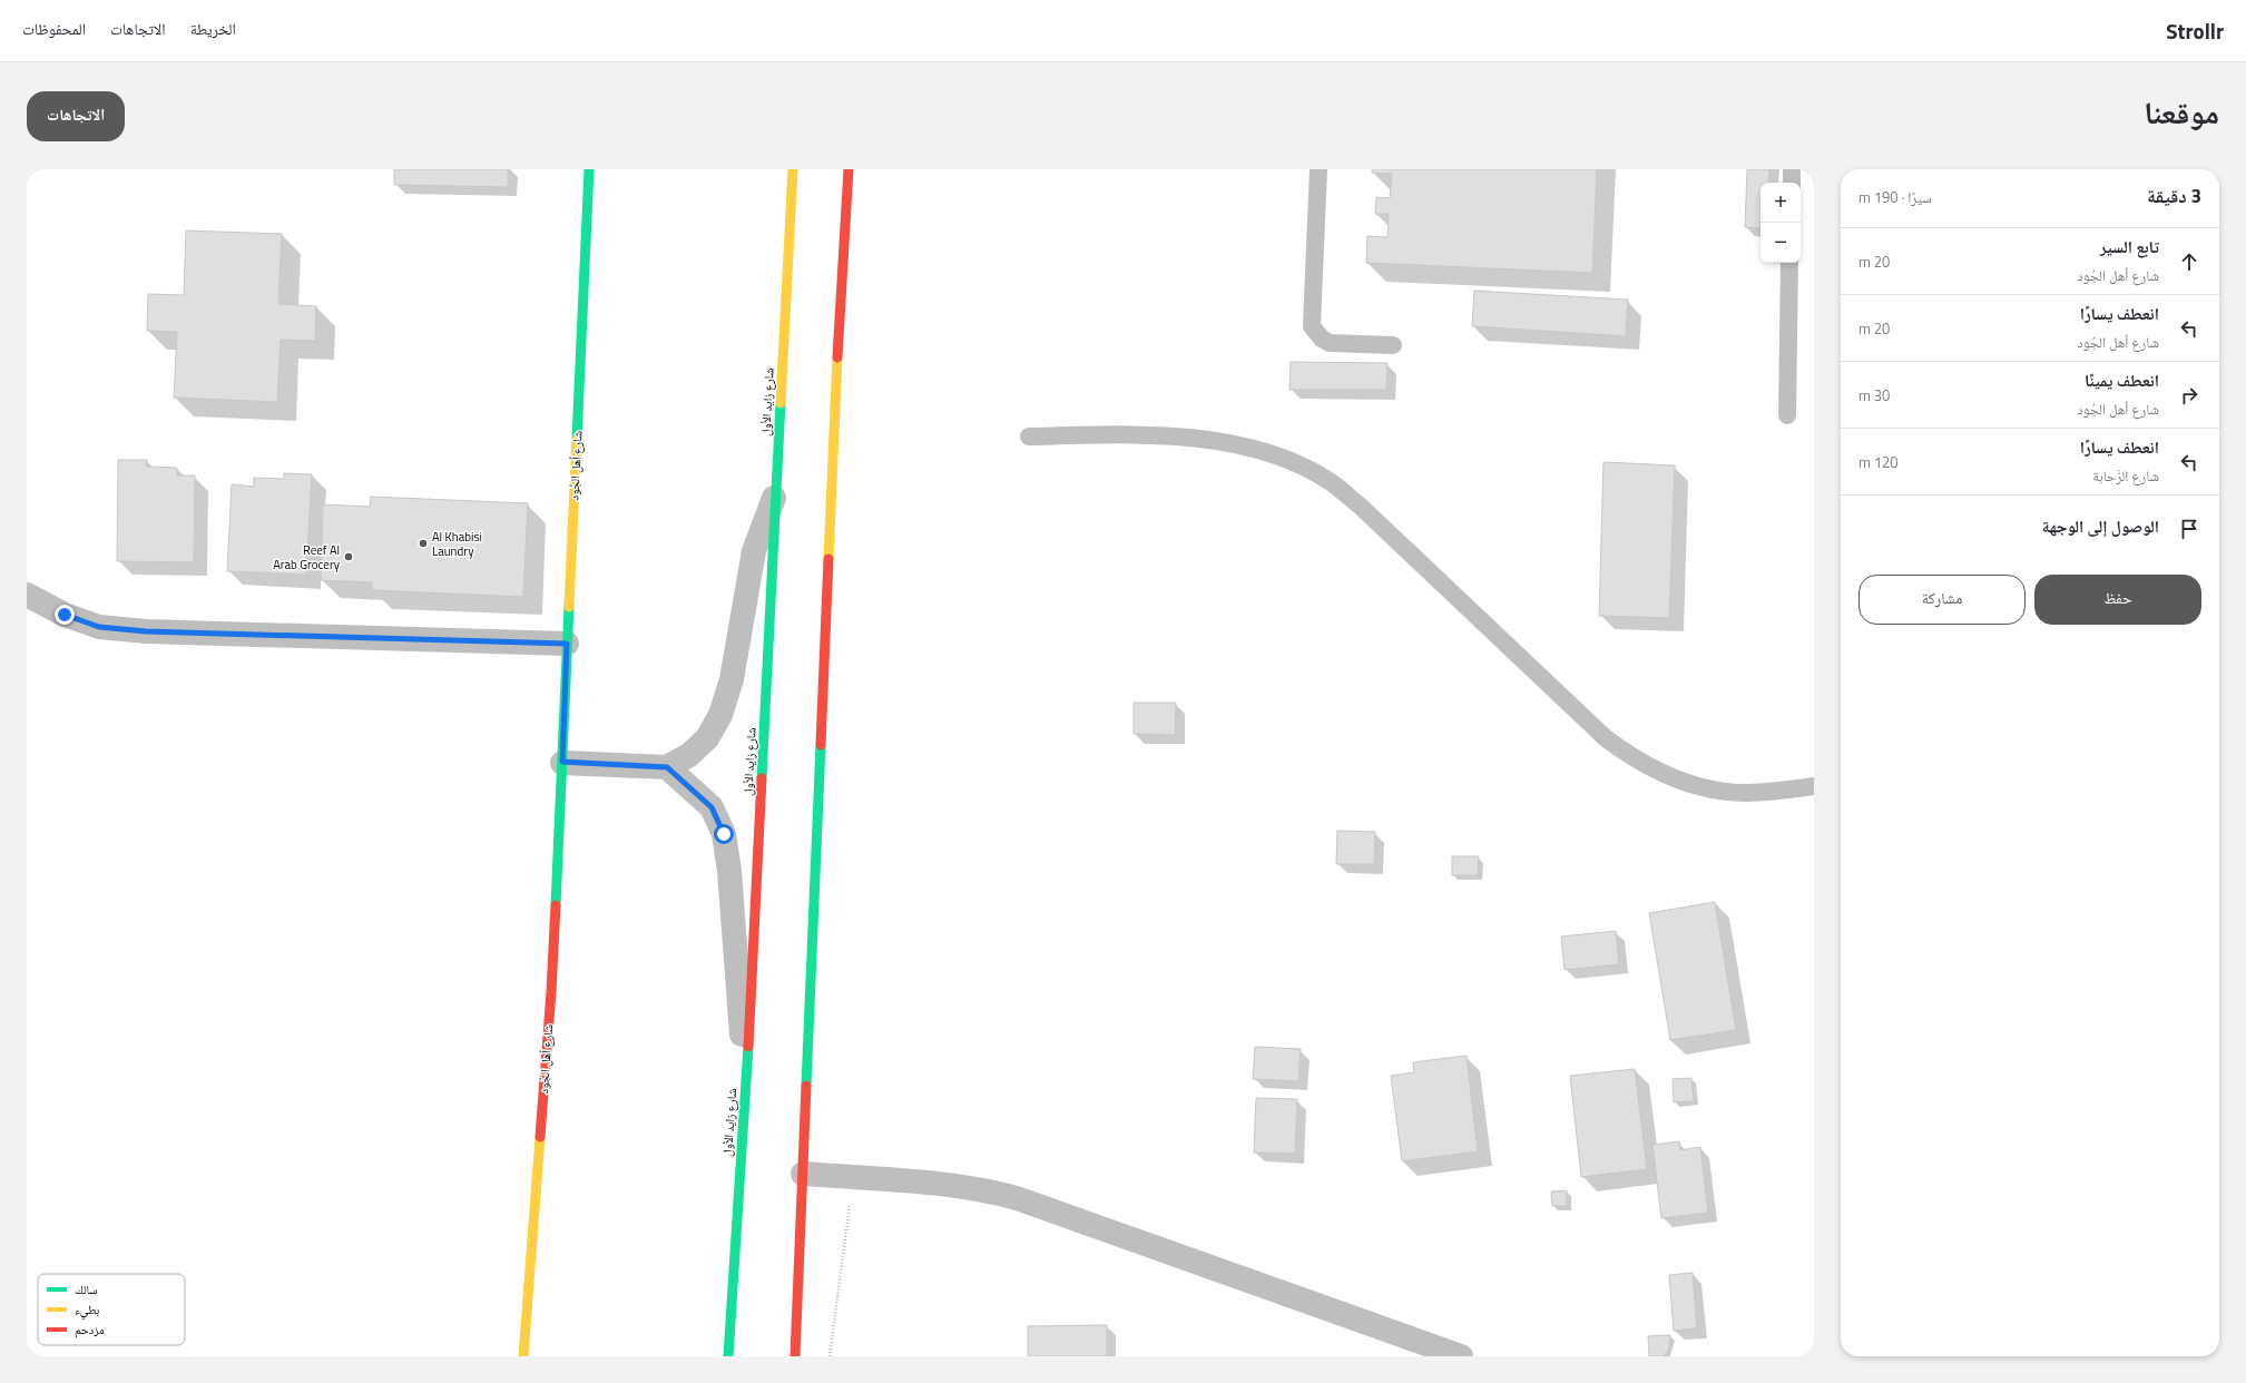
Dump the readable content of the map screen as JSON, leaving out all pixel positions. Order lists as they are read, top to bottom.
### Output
{
  "streets": {
    "main road": ["شارع زايد الأول", "شارع أهل الجُود"]
  },
  "places": ["Al Khabisi Laundry", "Reef Al Arab Grocery"],
  "legend": ["سالك", "بطيء", "مزدحم"],
  "page": {
    "header": "Strollr",
    "nav": ["الخريطة", "الاتجاهات", "المحفوظات"],
    "title": "موقعنا",
    "buttons": [
      "الاتجاهات",
      ["حفظ", "مشاركة"]
    ],
    "heading": ["3 دقيقة", "سيرًا · 190 m"],
    "map_buttons": ["+", "−"],
    "list": [
      ["تابع السير", "شارع أهل الجُود", "20 m"],
      ["انعطف يسارًا", "شارع أهل الجُود", "20 m"],
      ["انعطف يمينًا", "شارع أهل الجُود", "30 m"],
      ["انعطف يسارًا", "شارع الرَّحابة", "120 m"],
      "الوصول إلى الوجهة"
    ]
  }
}
